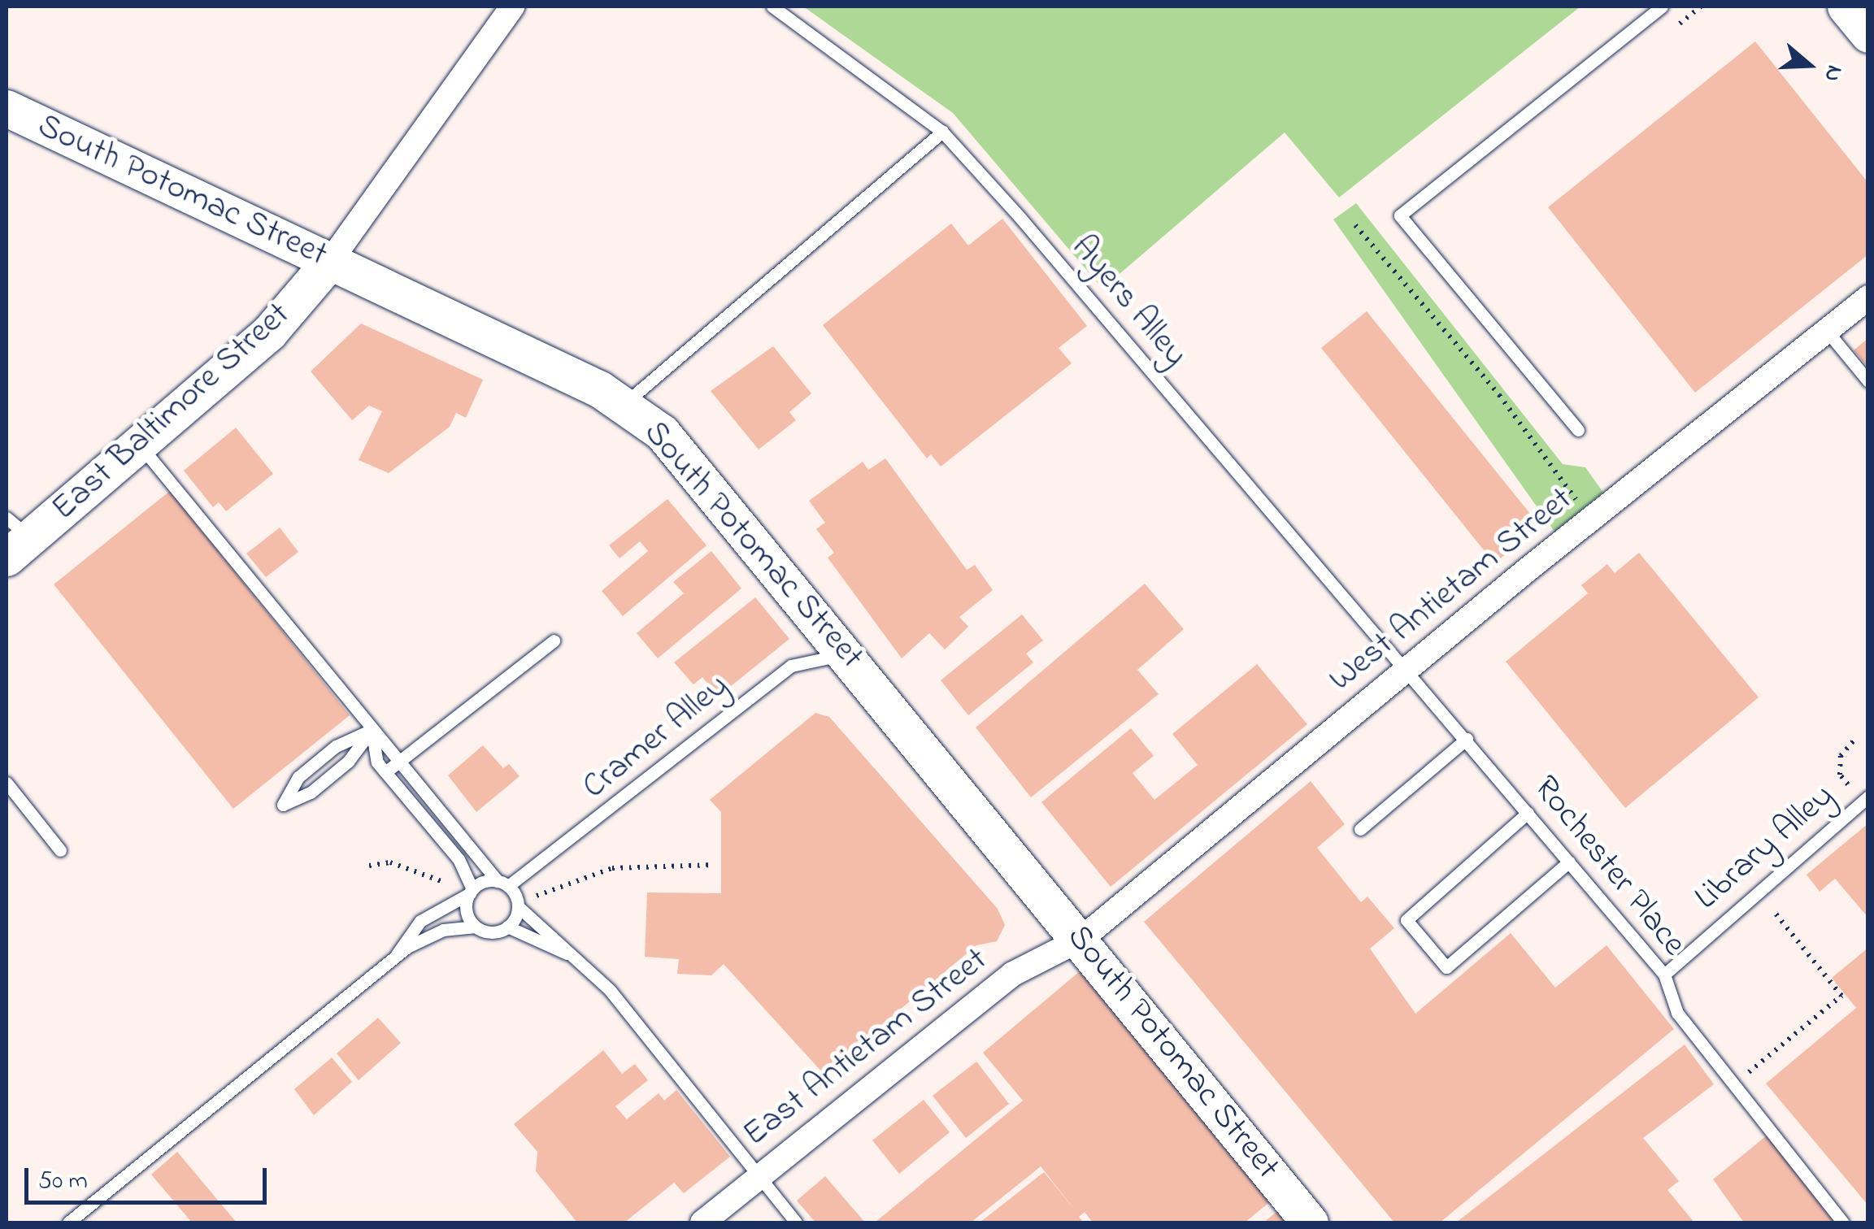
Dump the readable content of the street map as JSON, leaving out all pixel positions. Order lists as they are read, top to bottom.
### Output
{
  "streets": {
    "main road": ["South Potomac Street", "East Baltimore Street"],
    "street": ["West Antietam Street", "East Antietam Street"],
    "lane": [
      "Ayers Alley",
      "Cramer Alley",
      "Library Alley",
      "Rochester Place"
    ]
  },
  "crossings": [
    ["South Potomac Street", "East Baltimore Street"],
    ["South Potomac Street", "West Antietam Street"],
    ["South Potomac Street", "Cramer Alley"],
    ["South Potomac Street", "East Antietam Street"],
    ["Ayers Alley", "West Antietam Street"],
    ["Ayers Alley", "Rochester Place"],
    ["West Antietam Street", "Rochester Place"],
    ["West Antietam Street", "East Antietam Street"],
    ["Library Alley", "Rochester Place"]
  ],
  "scale_bar": "50 m",
  "north": "right"
}
